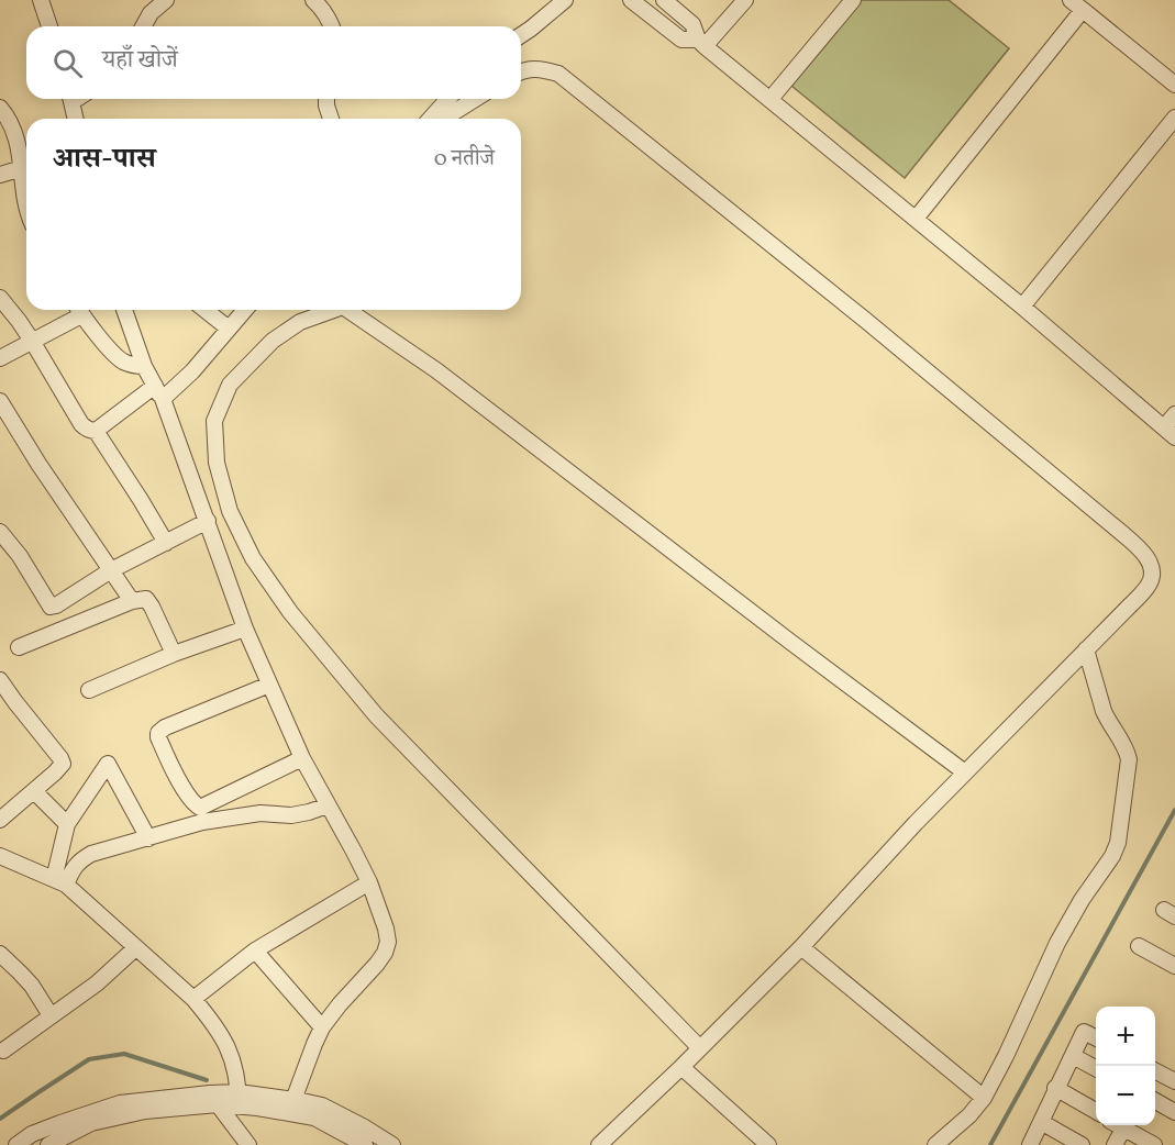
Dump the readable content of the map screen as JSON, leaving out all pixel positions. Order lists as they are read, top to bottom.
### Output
{
  "page": {
    "search": "यहाँ खोजें",
    "heading": ["आस-पास", "0 नतीजे"],
    "map_buttons": ["+", "−"]
  }
}
